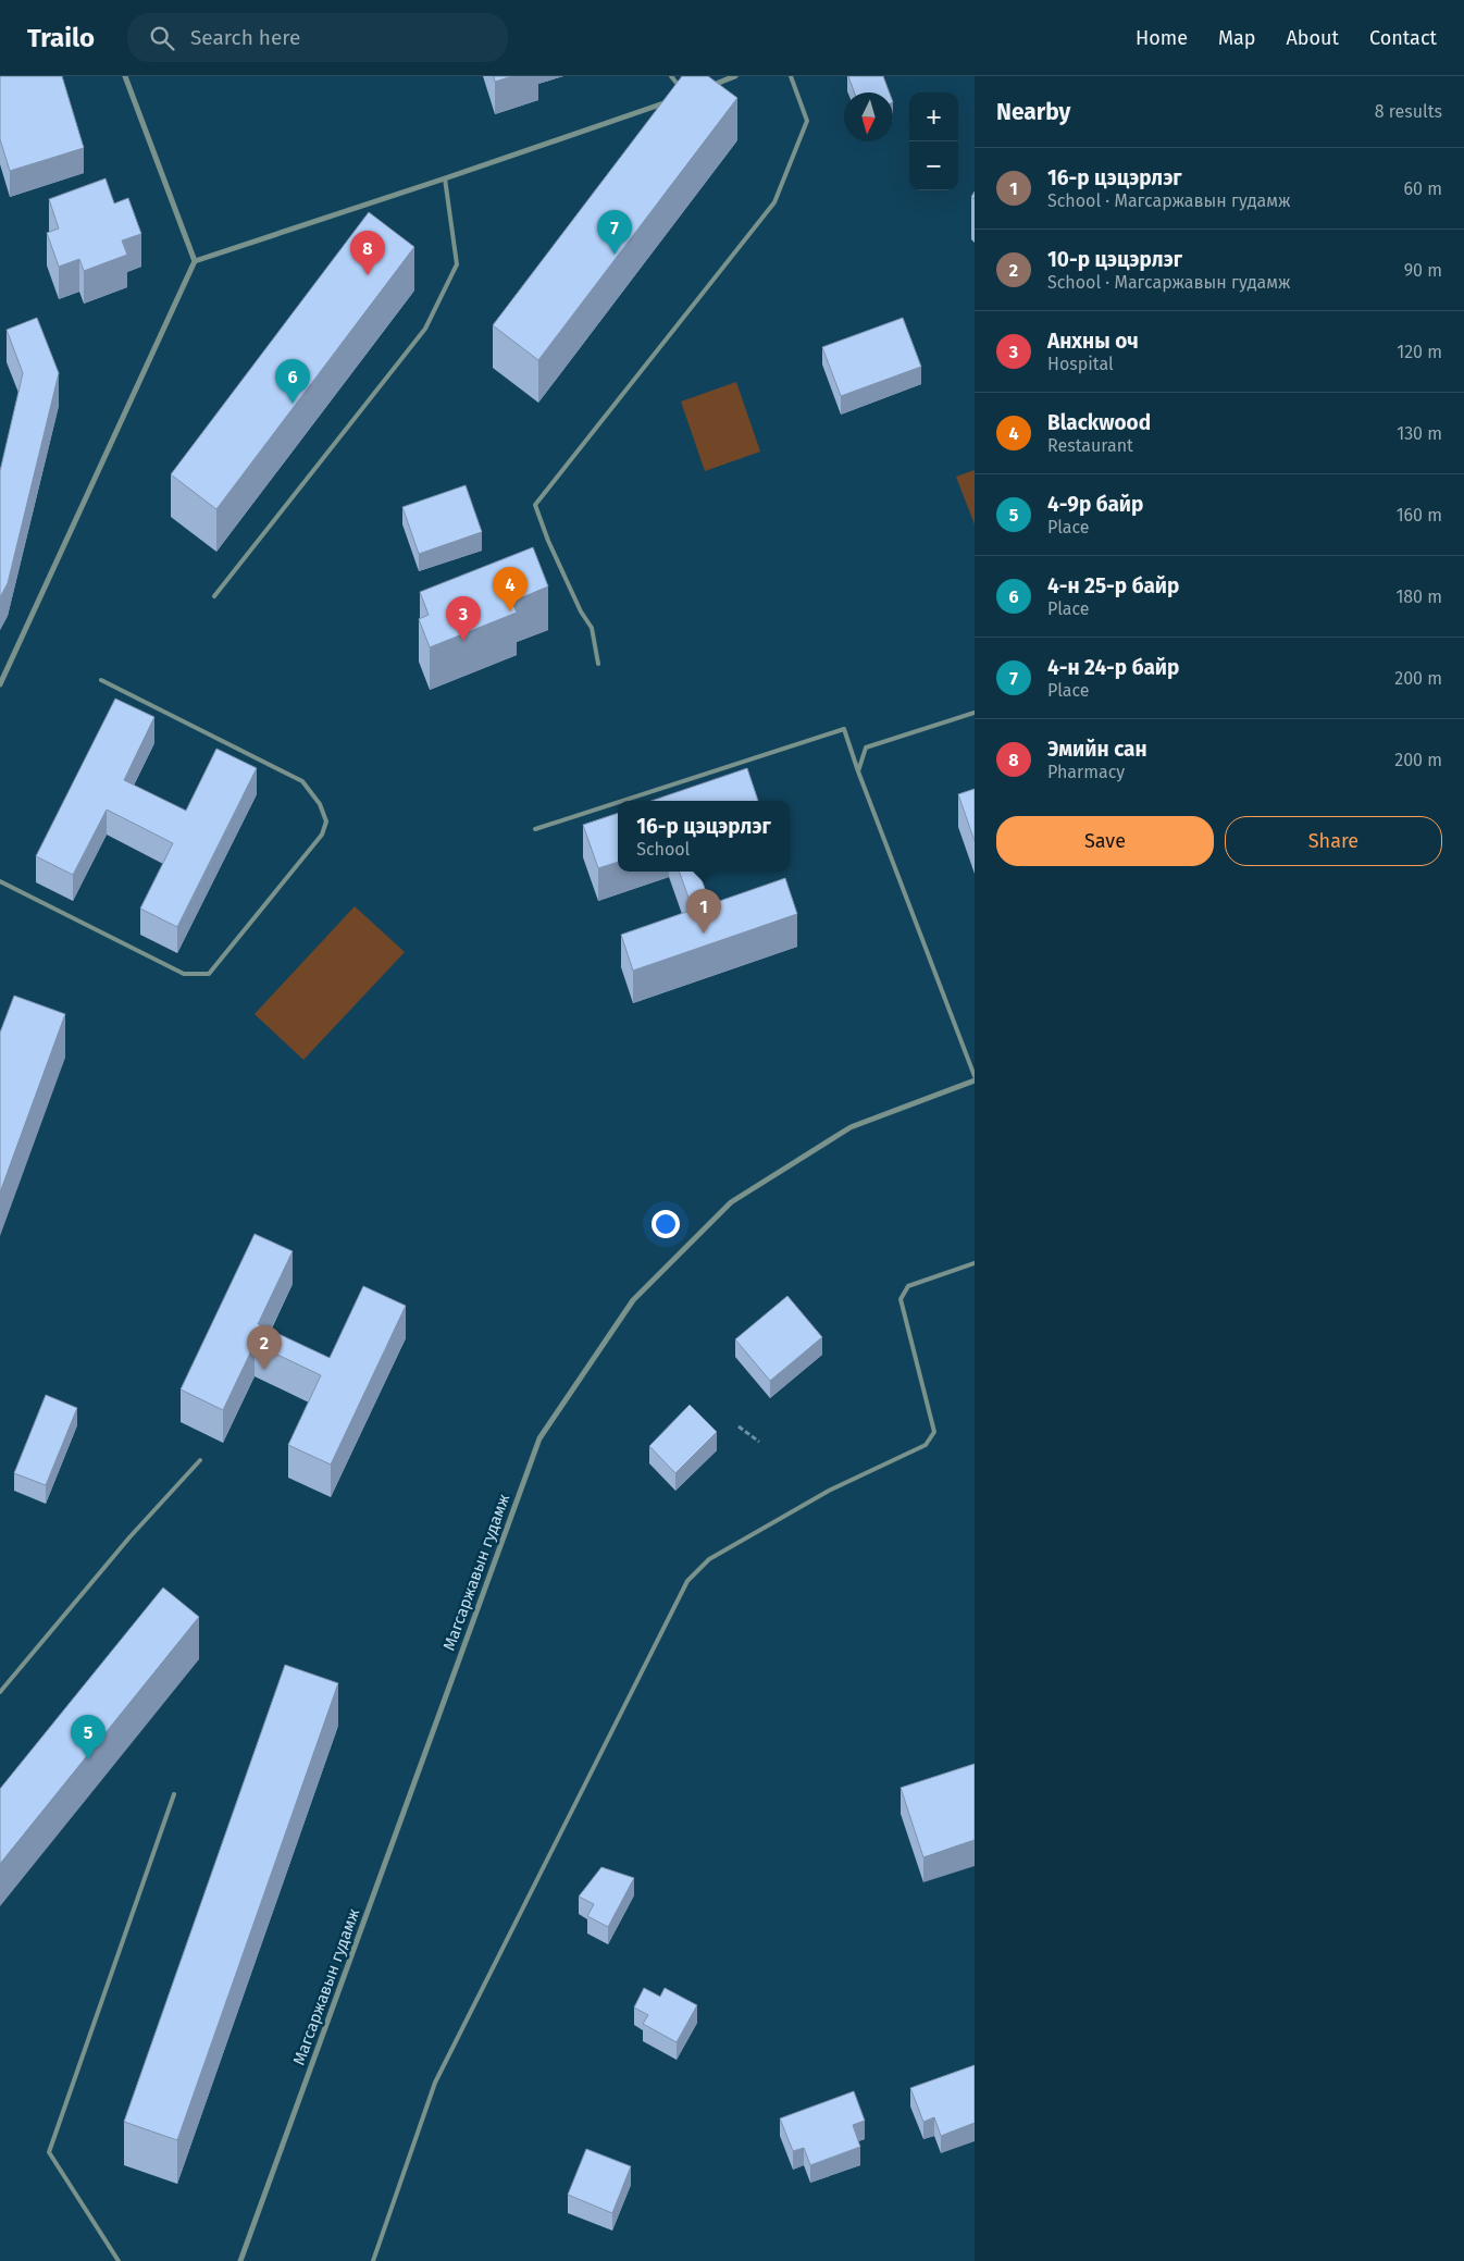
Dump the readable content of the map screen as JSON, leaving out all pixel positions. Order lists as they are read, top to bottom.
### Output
{
  "streets": {
    "street": ["Магсаржавын гудамж"]
  },
  "north": "bottom",
  "page": {
    "header": "Trailo",
    "search": "Search here",
    "nav": [
      "Home",
      "Map",
      "About",
      "Contact"
    ],
    "heading": ["Nearby", "8 results"],
    "map_buttons": ["+", "−"],
    "list": [
      {
        "mark": "1",
        "name": "16-р цэцэрлэг",
        "note": "School · Магсаржавын гудамж",
        "value": "60 m"
      },
      {
        "mark": "2",
        "name": "10-р цэцэрлэг",
        "note": "School · Магсаржавын гудамж",
        "value": "90 m"
      },
      {
        "mark": "3",
        "name": "Анхны оч",
        "note": "Hospital",
        "value": "120 m"
      },
      {
        "mark": "4",
        "name": "Blackwood",
        "note": "Restaurant",
        "value": "130 m"
      },
      {
        "mark": "5",
        "name": "4-9р байр",
        "note": "Place",
        "value": "160 m"
      },
      {
        "mark": "6",
        "name": "4-н 25-р байр",
        "note": "Place",
        "value": "180 m"
      },
      {
        "mark": "7",
        "name": "4-н 24-р байр",
        "note": "Place",
        "value": "200 m"
      },
      {
        "mark": "8",
        "name": "Эмийн сан",
        "note": "Pharmacy",
        "value": "200 m"
      }
    ],
    "pins": [
      "7",
      "8",
      "6",
      "4",
      "3",
      "1",
      "2",
      "5"
    ],
    "buttons": ["Save", "Share"],
    "popup": ["16-р цэцэрлэг", "School"]
  }
}
